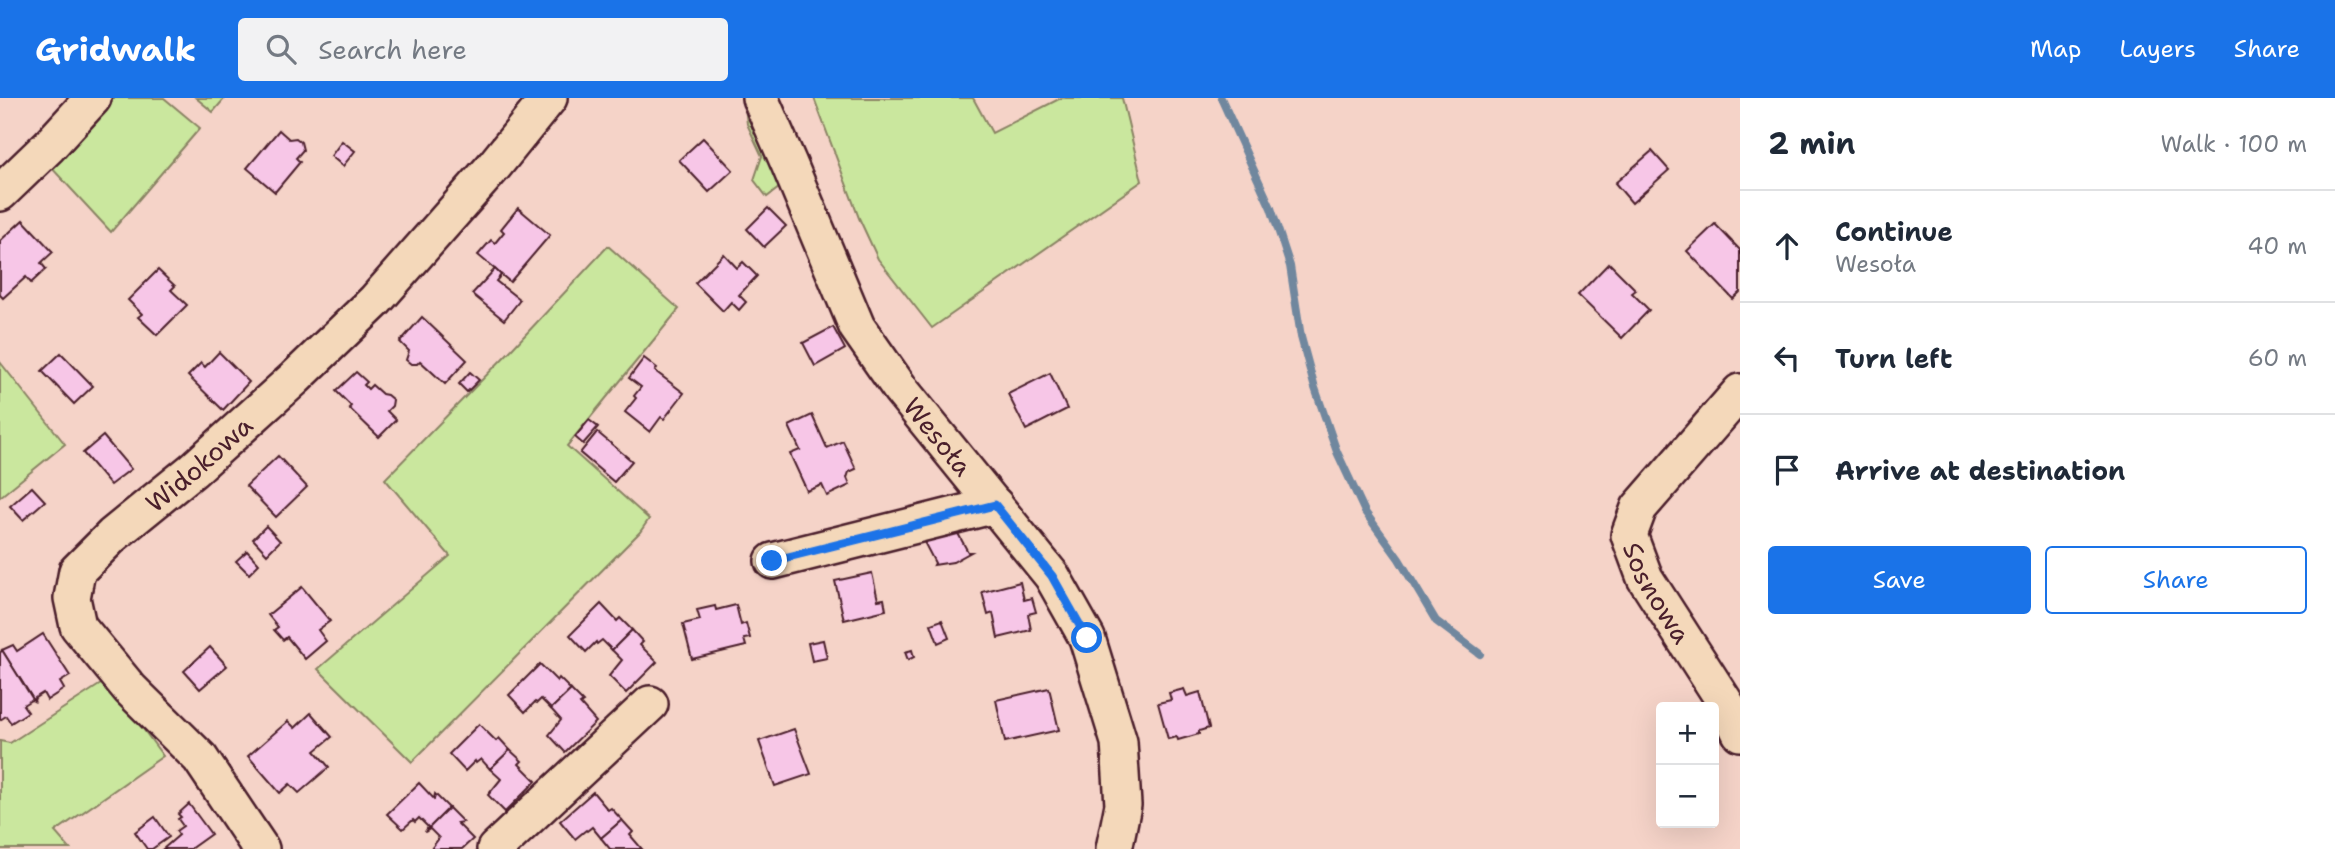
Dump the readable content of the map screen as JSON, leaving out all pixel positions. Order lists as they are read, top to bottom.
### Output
{
  "streets": {
    "street": ["Wesoła", "Widokowa", "Sosnowa"]
  },
  "page": {
    "header": "Gridwalk",
    "search": "Search here",
    "nav": ["Map", "Layers", "Share"],
    "heading": ["2 min", "Walk · 100 m"],
    "list": [
      ["Continue", "Wesoła", "40 m"],
      ["Turn left", "60 m"],
      "Arrive at destination"
    ],
    "buttons": ["Save", "Share"],
    "map_buttons": ["+", "−"]
  }
}
